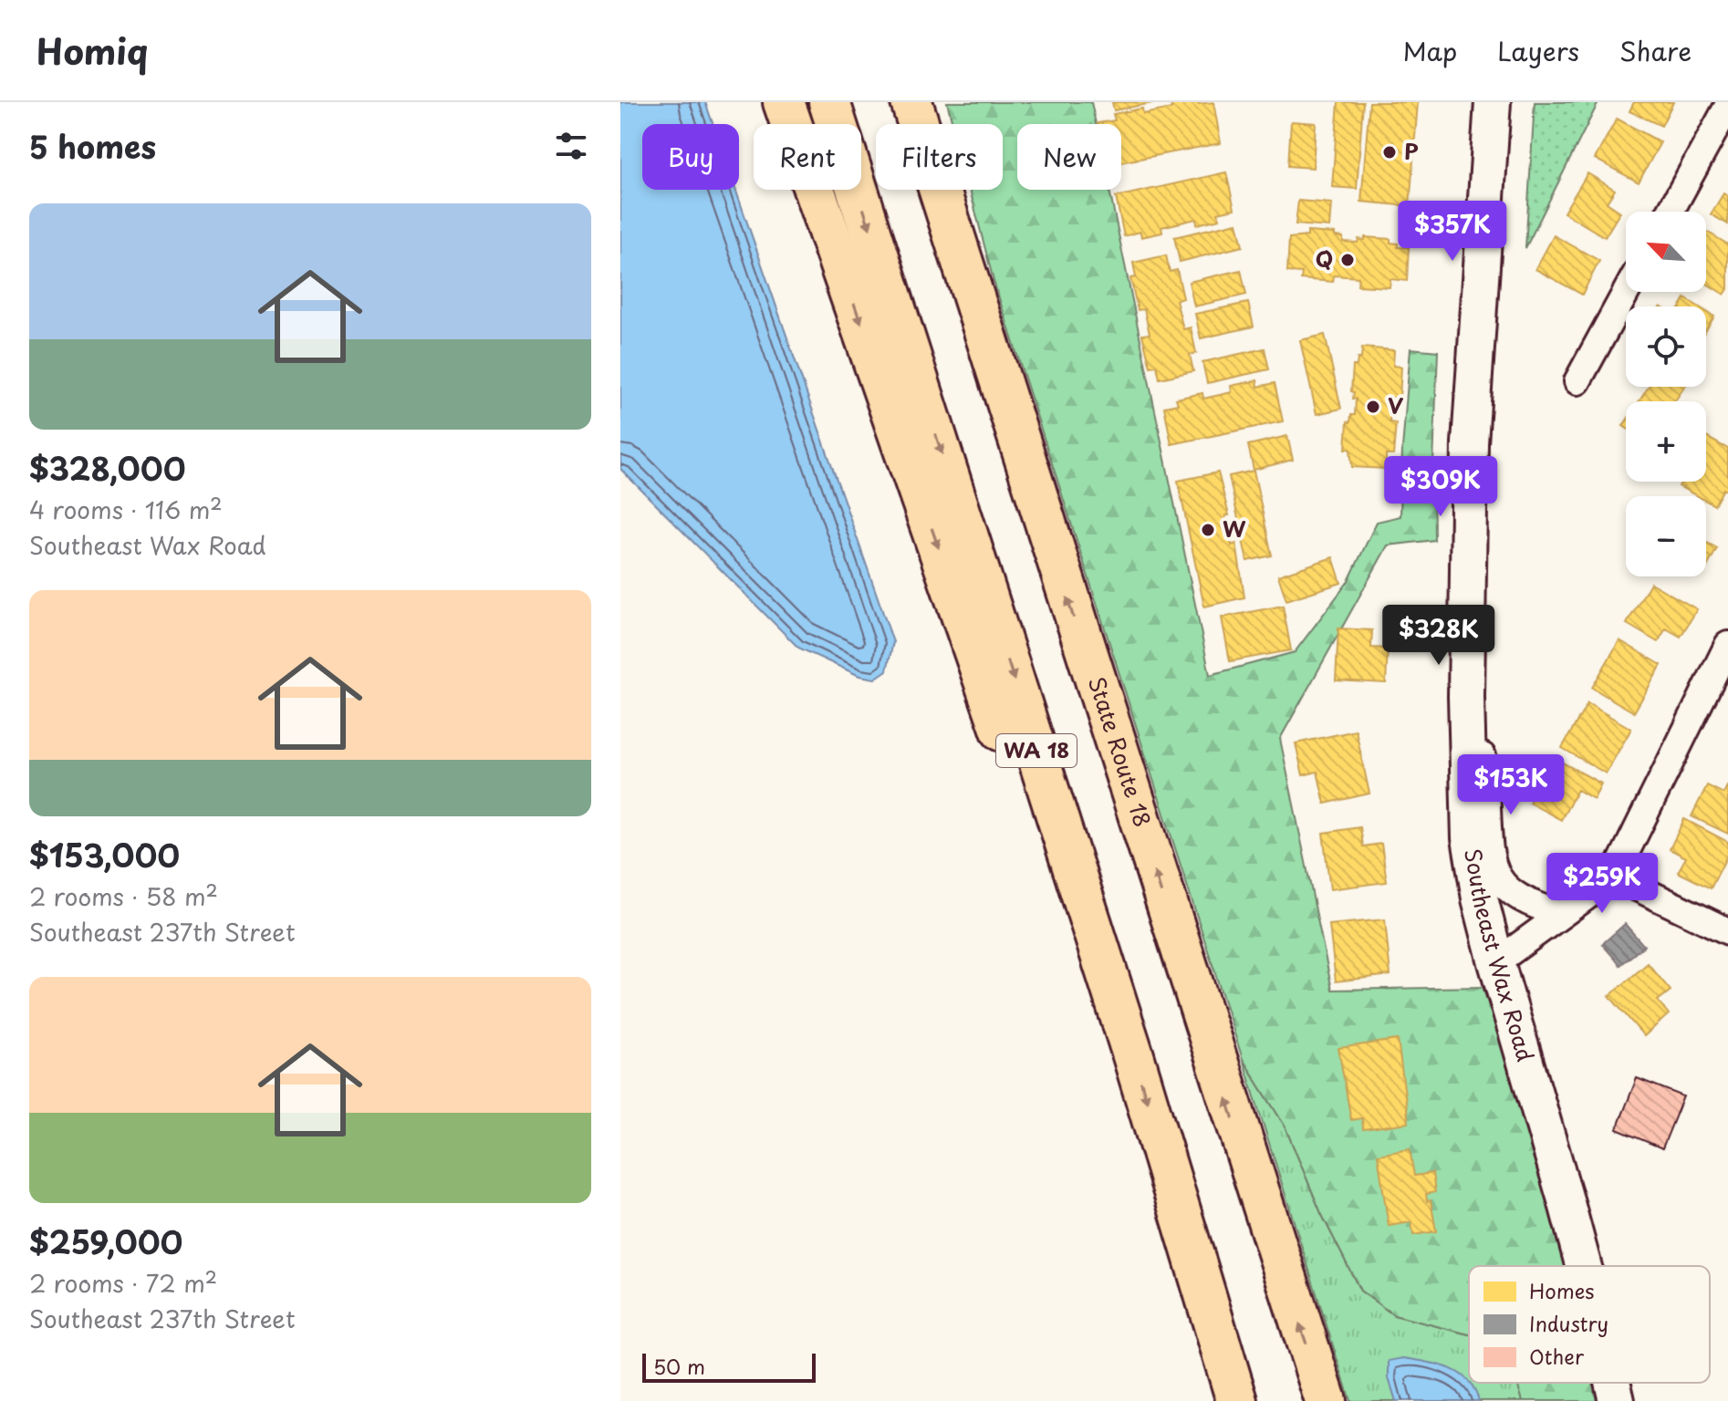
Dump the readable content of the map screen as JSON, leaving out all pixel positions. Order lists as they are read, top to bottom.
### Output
{
  "streets": {
    "highway": ["WA 18", "State Route 18"],
    "main road": ["Southeast Wax Road"]
  },
  "places": [
    "P",
    "Q",
    "V",
    "W"
  ],
  "legend": ["Homes", "Industry", "Other"],
  "scale_bar": "50 m",
  "north": "top left",
  "page": {
    "header": "Homiq",
    "nav": ["Map", "Layers", "Share"],
    "heading": "5 homes",
    "chip": [
      "Buy",
      "Rent",
      "Filters",
      "New"
    ],
    "list": [
      {
        "name": "$328,000",
        "note": "4 rooms · 116 m² · Southeast Wax Road"
      },
      {
        "name": "$153,000",
        "note": "2 rooms · 58 m² · Southeast 237th Street"
      },
      {
        "name": "$259,000",
        "note": "2 rooms · 72 m² · Southeast 237th Street"
      }
    ],
    "price": [
      "$357K",
      "$309K",
      "$328K",
      "$153K",
      "$259K"
    ],
    "map_buttons": ["+", "−"],
    "scale": "50 m"
  }
}
